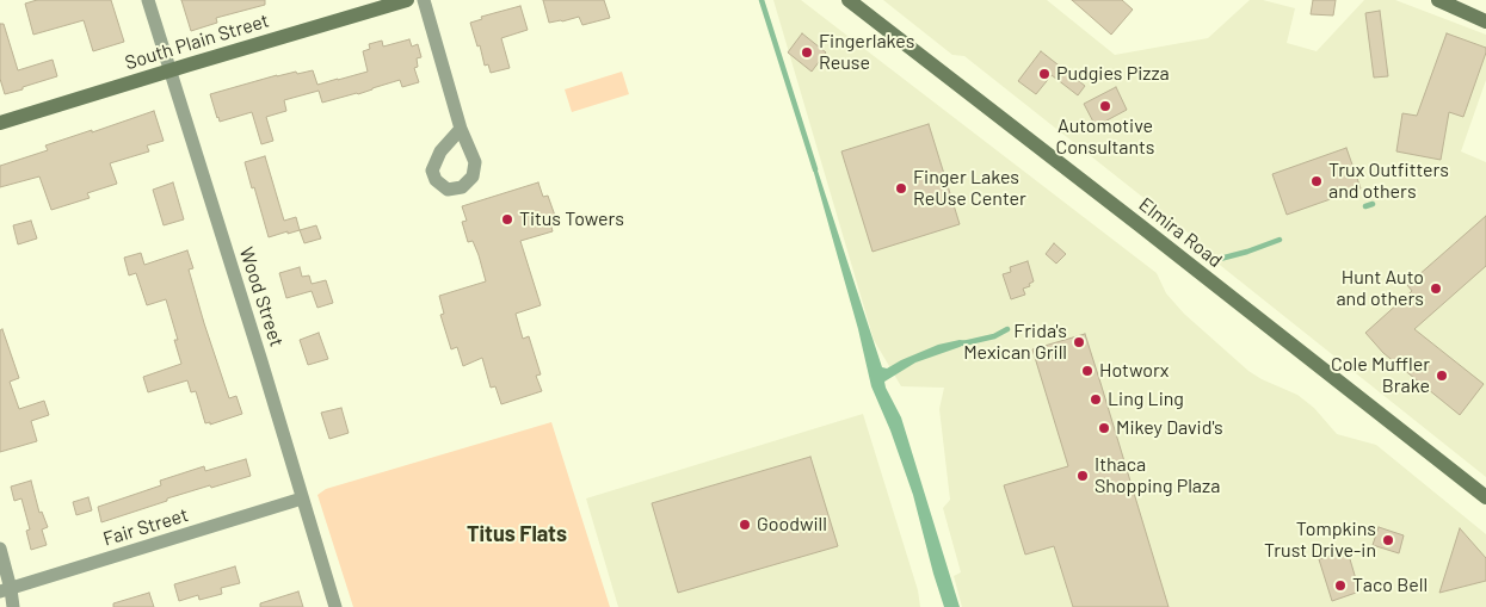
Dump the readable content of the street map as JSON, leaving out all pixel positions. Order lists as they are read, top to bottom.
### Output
{
  "streets": {
    "street": [
      "South Plain Street",
      "Elmira Road",
      "Wood Street",
      "Fair Street"
    ]
  },
  "crossings": [
    ["South Plain Street", "Wood Street"],
    ["Wood Street", "Fair Street"]
  ],
  "districts": ["Titus Flats"],
  "places": [
    "Fingerlakes Reuse",
    "Pudgies Pizza",
    "Automotive Consultants",
    "Trux Outfitters and others",
    "Finger Lakes ReUse Center",
    "Titus Towers",
    "Hunt Auto and others",
    "Frida's Mexican Grill",
    "Hotworx",
    "Cole Muffler Brake",
    "Ling Ling",
    "Mikey David's",
    "Ithaca Shopping Plaza",
    "Goodwill",
    "Tompkins Trust Drive-in",
    "Taco Bell"
  ]
}
